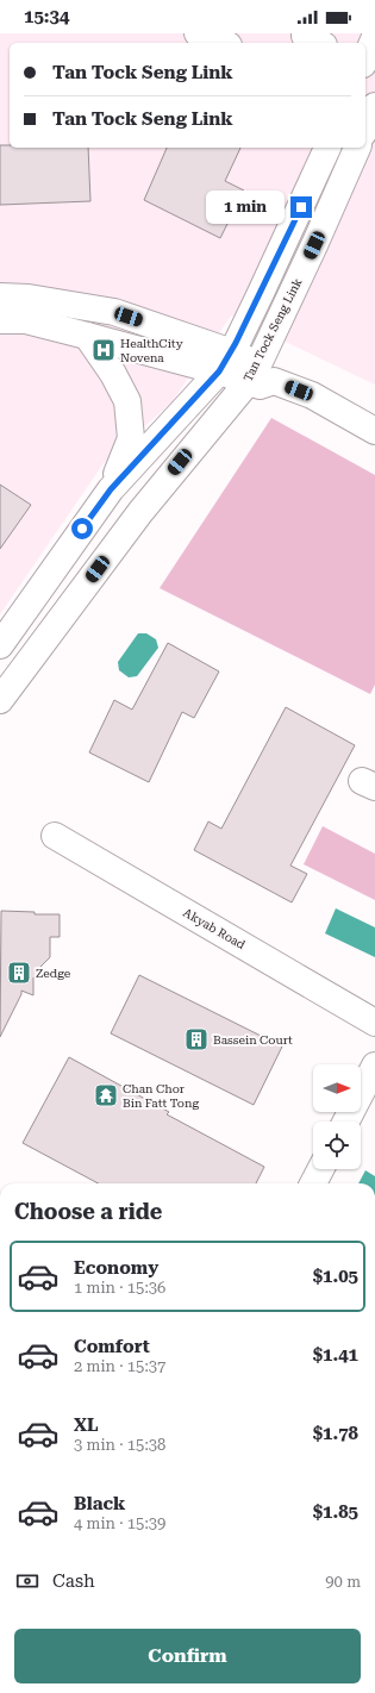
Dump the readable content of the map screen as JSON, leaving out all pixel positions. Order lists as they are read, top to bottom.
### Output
{
  "streets": {
    "street": ["Tan Tock Seng Link", "Akyab Road"]
  },
  "places": {
    "hospital": ["HealthCity Novena"],
    "building": ["Zedge", "Bassein Court"],
    "temple": ["Chan Chor Bin Fatt Tong"]
  },
  "north": "right",
  "page": {
    "status": "15:34",
    "banner": ["Tan Tock Seng Link", "Tan Tock Seng Link"],
    "bubble": "1 min",
    "heading": "Choose a ride",
    "list": [
      {
        "name": "Economy",
        "note": "1 min · 15:36",
        "value": "$1.05"
      },
      {
        "name": "Comfort",
        "note": "2 min · 15:37",
        "value": "$1.41"
      },
      {
        "name": "XL",
        "note": "3 min · 15:38",
        "value": "$1.78"
      },
      {
        "name": "Black",
        "note": "4 min · 15:39",
        "value": "$1.85"
      }
    ],
    "pay": ["Cash", "90 m"],
    "buttons": "Confirm"
  }
}
